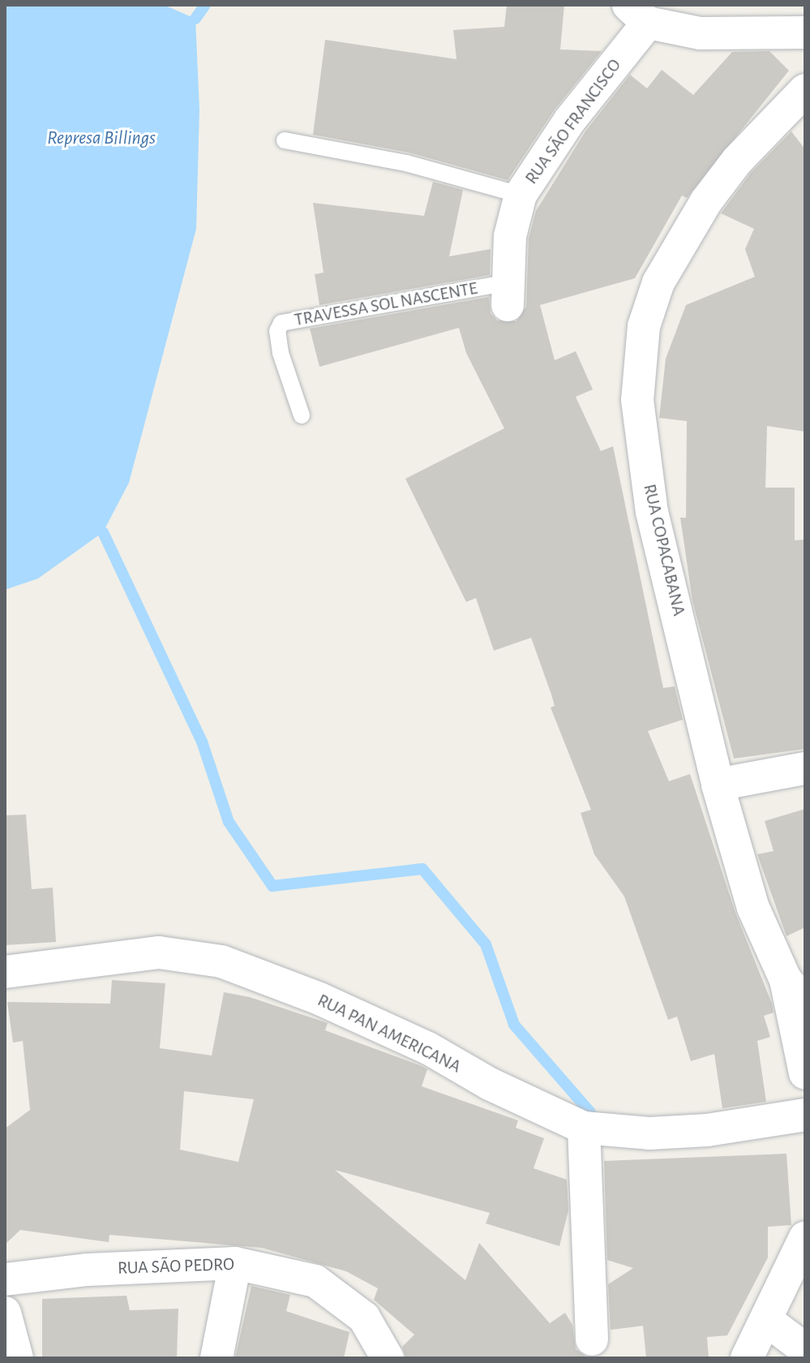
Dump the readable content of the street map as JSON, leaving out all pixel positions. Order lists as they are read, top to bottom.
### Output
{
  "streets": {
    "street": [
      "RUA SÃO FRANCISCO",
      "RUA COPACABANA",
      "RUA PAN AMERICANA",
      "RUA SÃO PEDRO"
    ],
    "lane": ["TRAVESSA SOL NASCENTE"]
  },
  "crossings": [
    ["RUA SÃO FRANCISCO", "TRAVESSA SOL NASCENTE"]
  ],
  "water": ["Represa Billings"]
}
